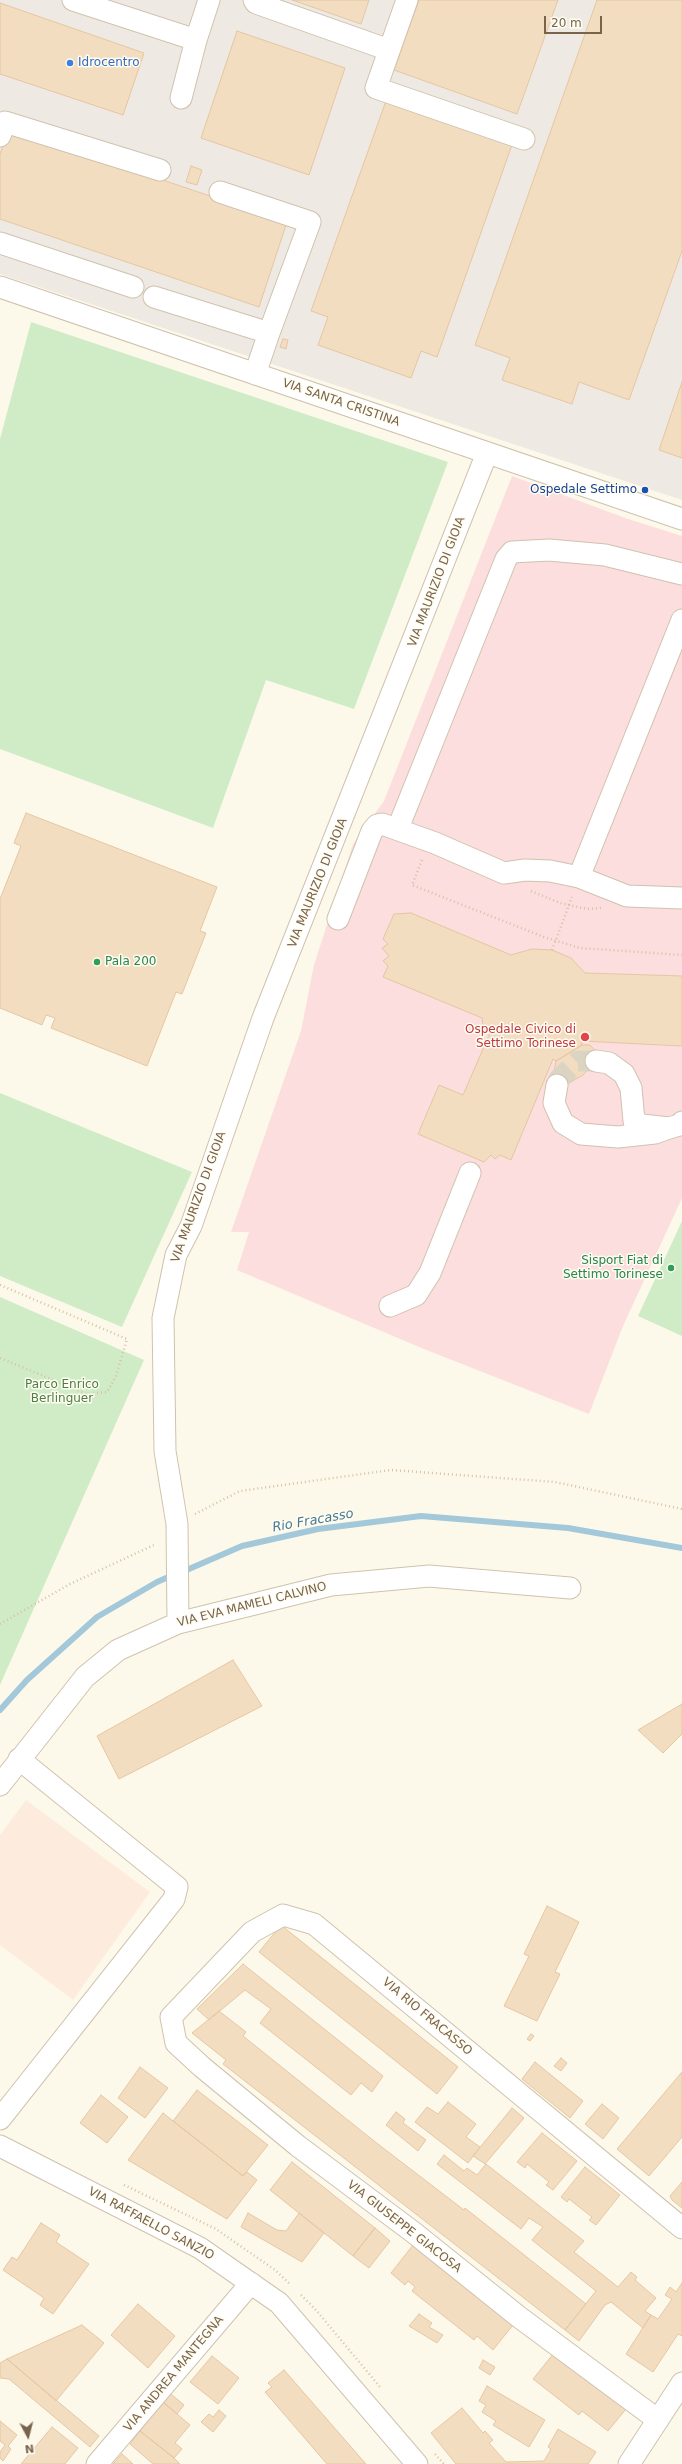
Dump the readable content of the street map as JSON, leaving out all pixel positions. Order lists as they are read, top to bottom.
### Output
{
  "streets": {
    "street": [
      "VIA SANTA CRISTINA",
      "VIA MAURIZIO DI GIOIA",
      "VIA EVA MAMELI CALVINO",
      "VIA RIO FRACASSO",
      "VIA RAFFAELLO SANZIO",
      "VIA GIUSEPPE GIACOSA",
      "VIA ANDREA MANTEGNA"
    ]
  },
  "crossings": [
    ["VIA SANTA CRISTINA", "VIA MAURIZIO DI GIOIA"],
    ["VIA MAURIZIO DI GIOIA", "VIA EVA MAMELI CALVINO"],
    ["VIA RIO FRACASSO", "VIA GIUSEPPE GIACOSA"],
    ["VIA RAFFAELLO SANZIO", "VIA ANDREA MANTEGNA"]
  ],
  "water": ["Rio Fracasso"],
  "parks": ["Parco Enrico Berlinguer"],
  "places": [
    "Idrocentro",
    "Ospedale Settimo",
    "Pala 200",
    "Ospedale Civico di Settimo Torinese",
    "Sisport Fiat di Settimo Torinese"
  ],
  "scale_bar": "20 m",
  "north": "bottom"
}
